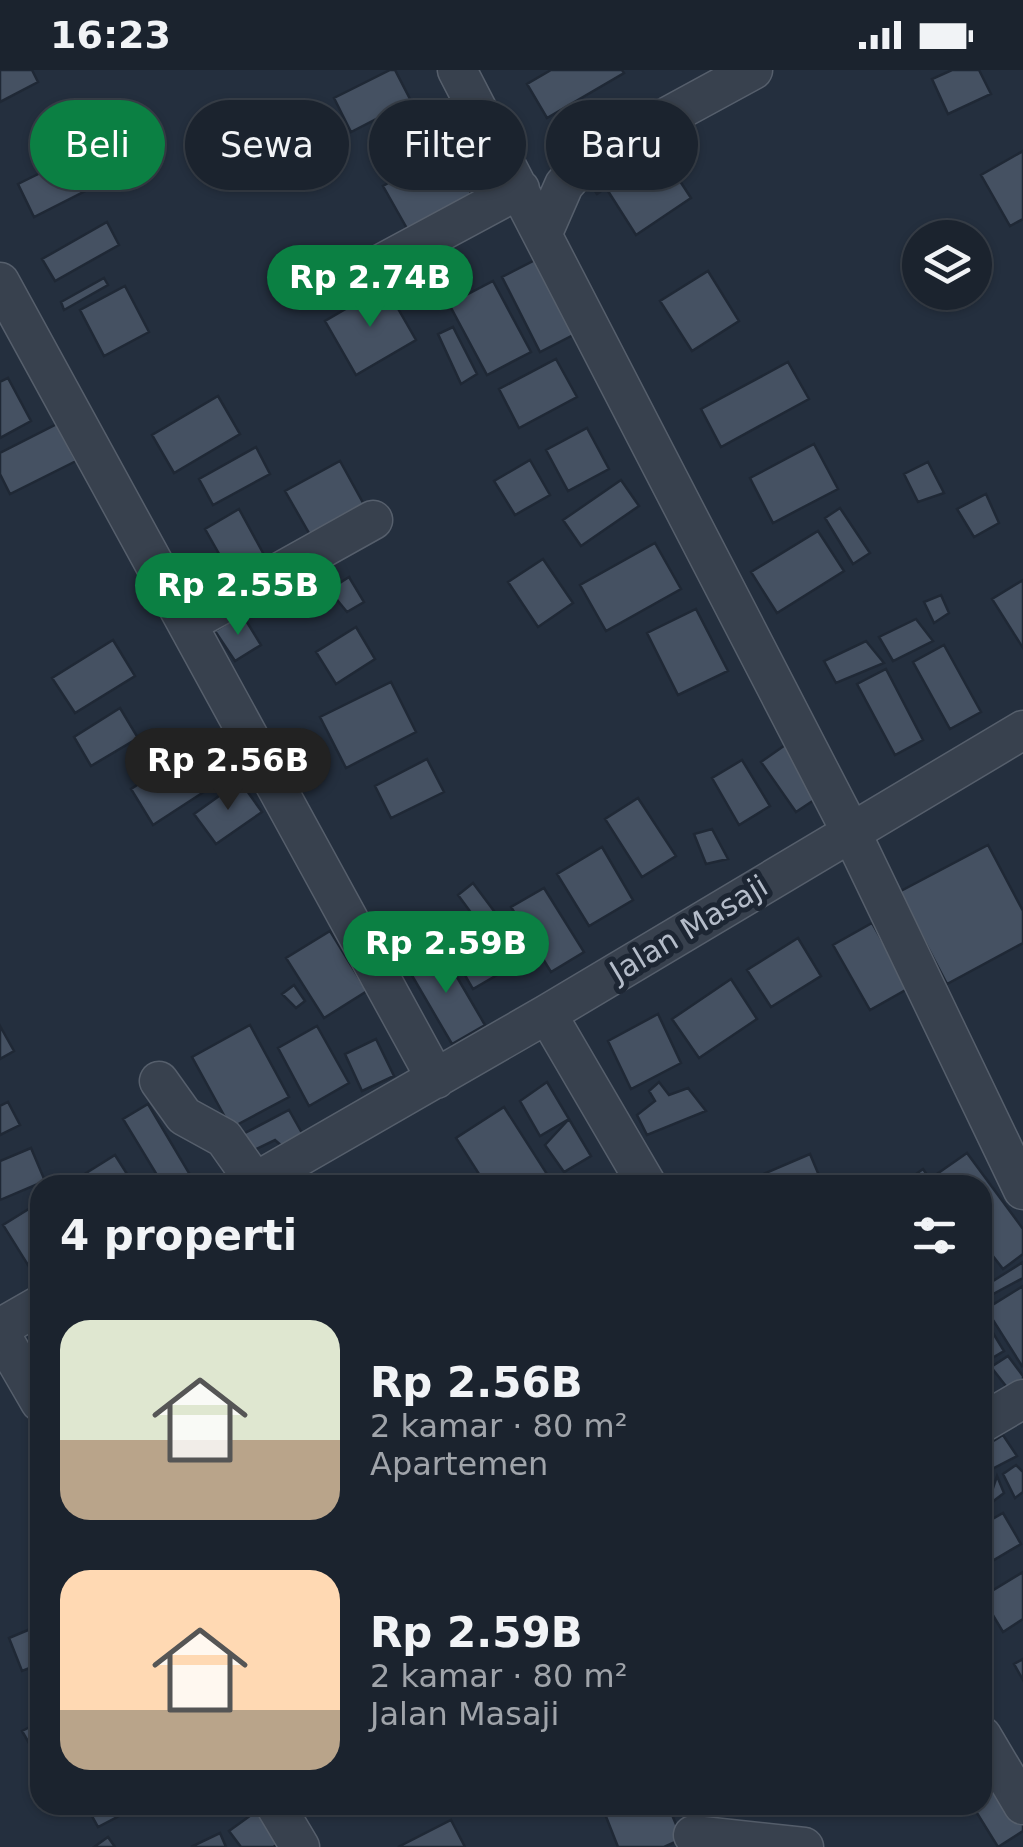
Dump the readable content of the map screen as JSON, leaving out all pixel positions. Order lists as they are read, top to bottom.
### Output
{
  "streets": {
    "street": ["Jalan Masaji"]
  },
  "page": {
    "status": "16:23",
    "chip": [
      "Beli",
      "Sewa",
      "Filter",
      "Baru"
    ],
    "price": [
      "Rp 2.74B",
      "Rp 2.55B",
      "Rp 2.56B",
      "Rp 2.59B"
    ],
    "heading": "4 properti",
    "list": [
      {
        "name": "Rp 2.56B",
        "note": "2 kamar · 80 m² · Apartemen"
      },
      {
        "name": "Rp 2.59B",
        "note": "2 kamar · 80 m² · Jalan Masaji"
      }
    ]
  }
}
